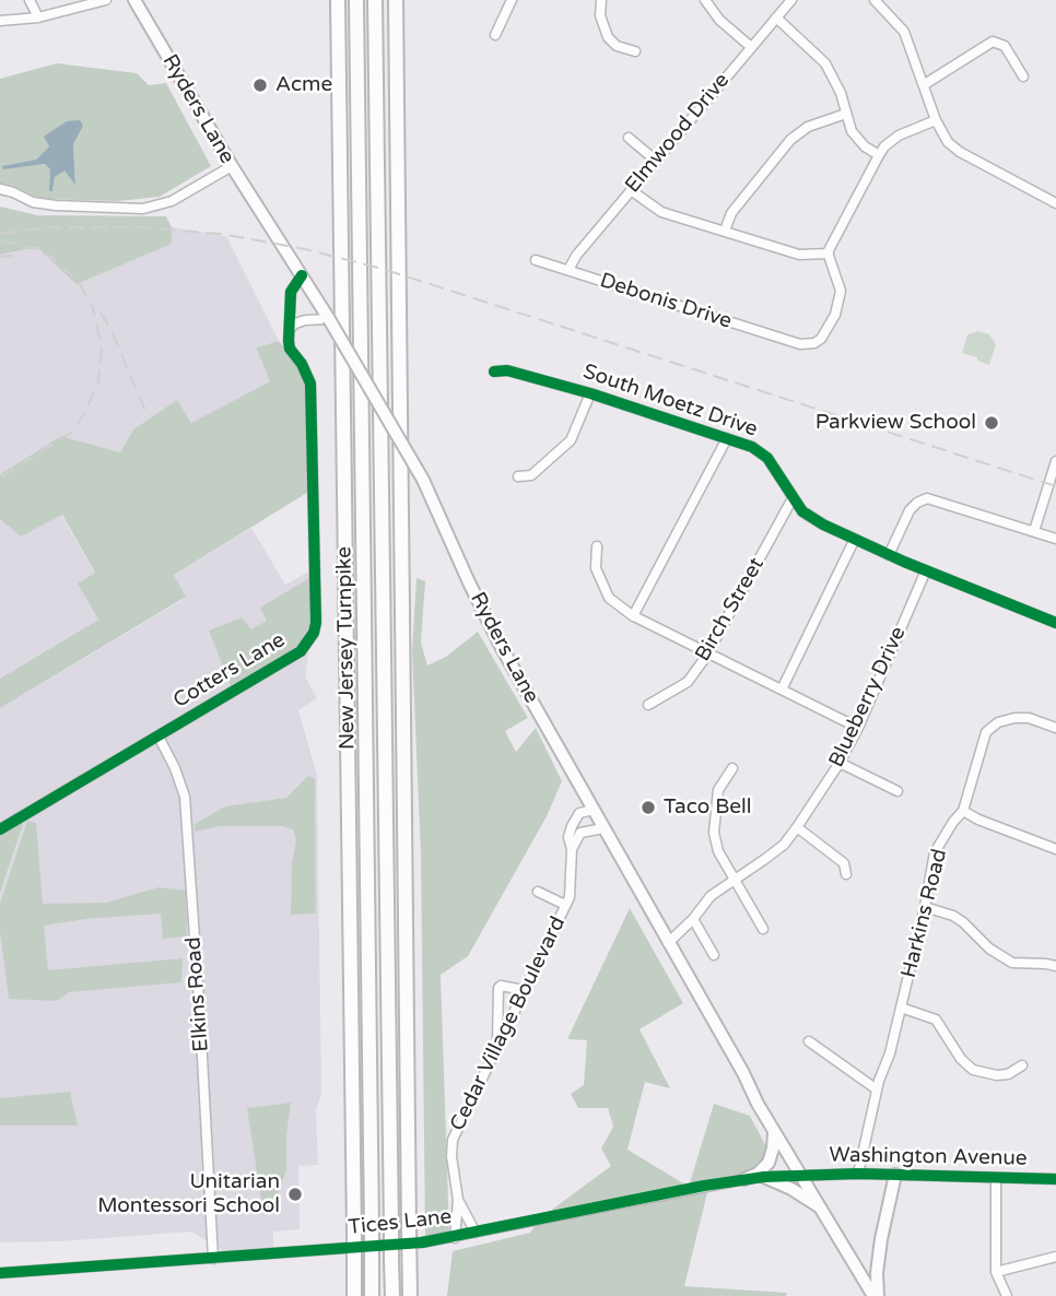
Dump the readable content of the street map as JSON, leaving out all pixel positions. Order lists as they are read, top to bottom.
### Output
{
  "streets": {
    "highway": ["New Jersey Turnpike"],
    "main road": ["Ryders Lane"],
    "street": [
      "Elmwood Drive",
      "Debonis Drive",
      "South Moetz Drive",
      "Birch Street",
      "Cotters Lane",
      "Blueberry Drive",
      "Harkins Road",
      "Elkins Road",
      "Cedar Village Boulevard",
      "Washington Avenue",
      "Tices Lane"
    ]
  },
  "crossings": [
    ["Ryders Lane", "Cotters Lane"],
    ["Ryders Lane", "Blueberry Drive"],
    ["Ryders Lane", "Cedar Village Boulevard"],
    ["Ryders Lane", "Washington Avenue"],
    ["Ryders Lane", "Tices Lane"],
    ["Elmwood Drive", "Debonis Drive"],
    ["South Moetz Drive", "Birch Street"],
    ["South Moetz Drive", "Blueberry Drive"],
    ["Cotters Lane", "Elkins Road"],
    ["Harkins Road", "Washington Avenue"],
    ["Elkins Road", "Tices Lane"],
    ["Cedar Village Boulevard", "Tices Lane"],
    ["Washington Avenue", "Tices Lane"]
  ],
  "places": [
    "Acme",
    "Parkview School",
    "Taco Bell",
    "Unitarian Montessori School"
  ]
}
